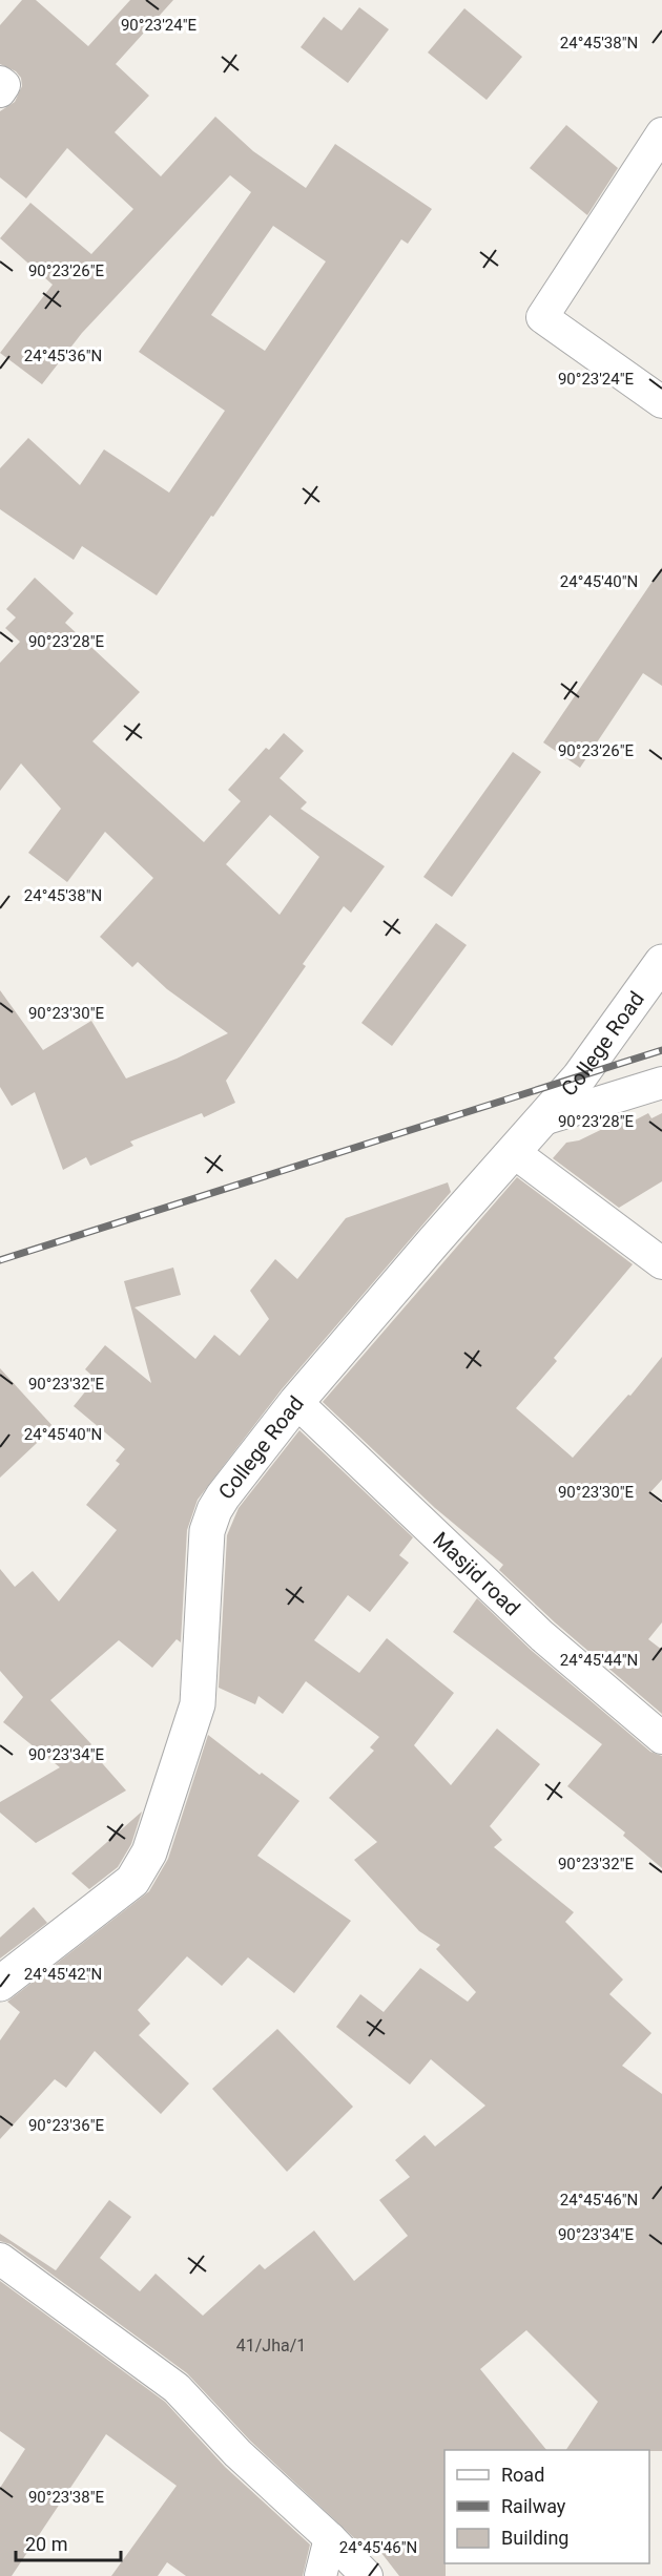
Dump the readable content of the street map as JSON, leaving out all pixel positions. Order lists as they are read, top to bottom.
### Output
{
  "streets": {
    "street": ["College Road", "Masjid road"]
  },
  "crossings": [
    ["College Road", "Masjid road"]
  ],
  "house_numbers": ["41/Jha/1"],
  "legend": ["Road", "Railway", "Building"],
  "scale_bar": "20 m",
  "coordinates": [
    "90°23'24\"E",
    "24°45'38\"N",
    "90°23'26\"E",
    "24°45'36\"N",
    "24°45'40\"N",
    "90°23'28\"E",
    "90°23'30\"E",
    "90°23'32\"E",
    "24°45'44\"N",
    "90°23'34\"E",
    "24°45'42\"N",
    "90°23'36\"E",
    "24°45'46\"N",
    "90°23'38\"E"
  ]
}
